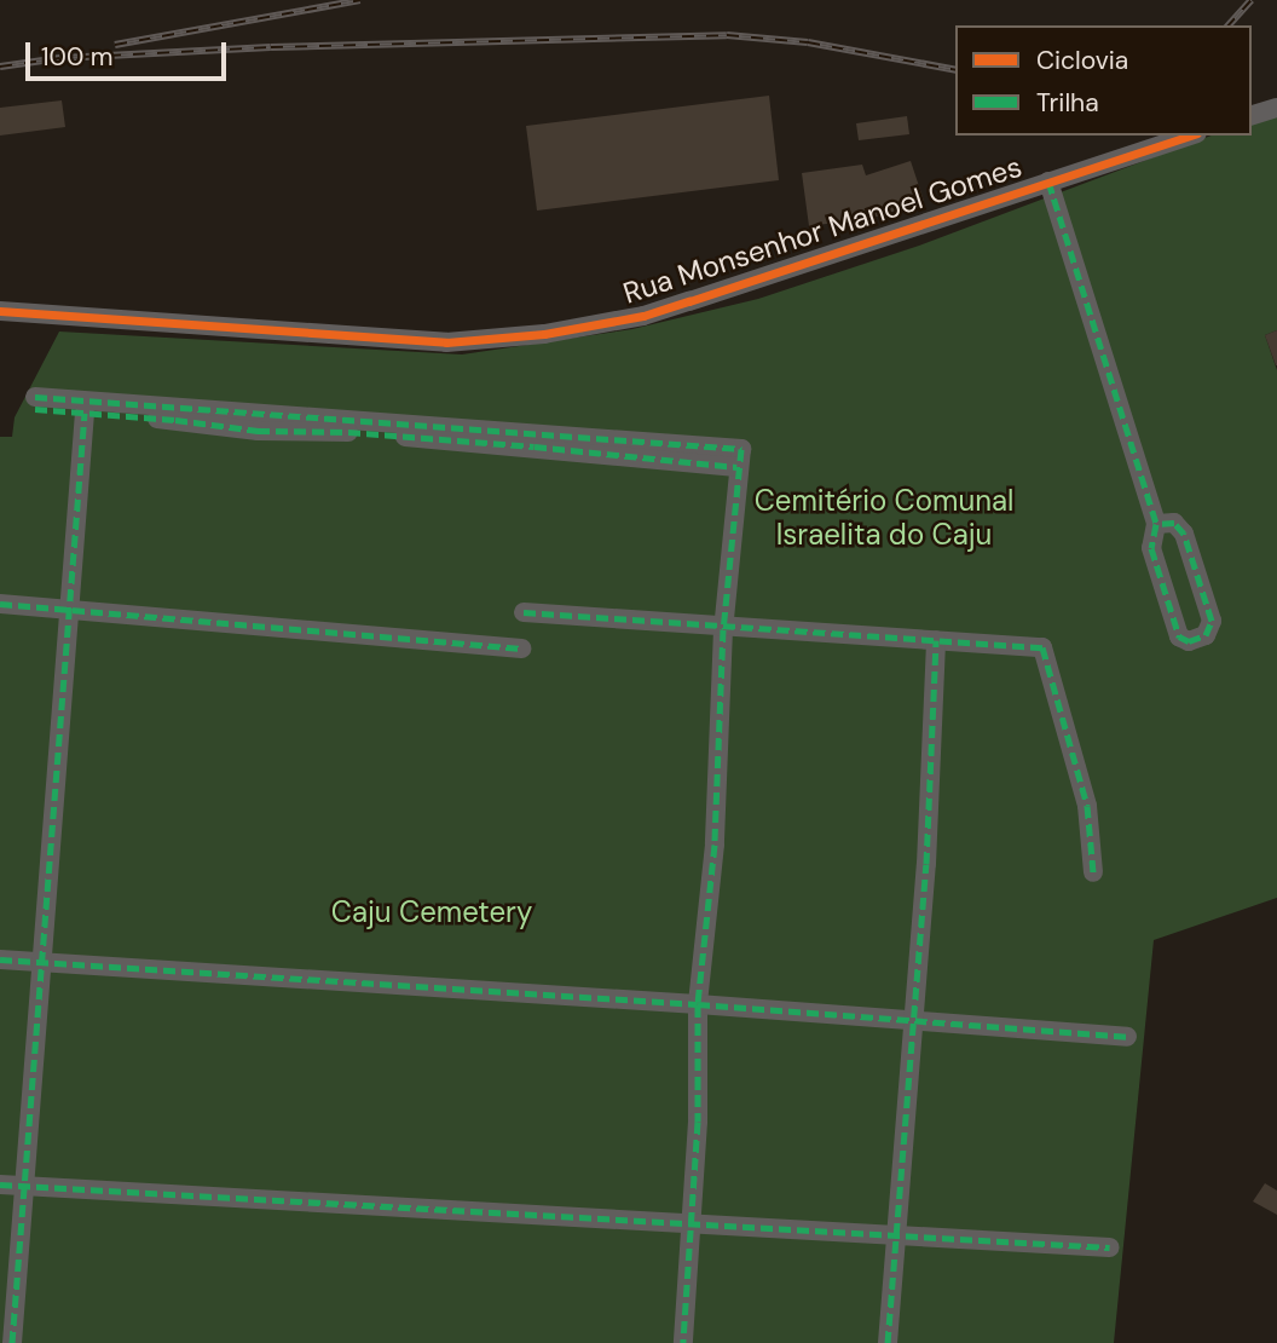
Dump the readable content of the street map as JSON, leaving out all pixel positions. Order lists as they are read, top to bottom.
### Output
{
  "streets": {
    "street": ["Rua Monsenhor Manoel Gomes"]
  },
  "parks": ["Cemitério Comunal Israelita do Caju", "Caju Cemetery"],
  "legend": ["Ciclovia", "Trilha"],
  "scale_bar": "100 m"
}
